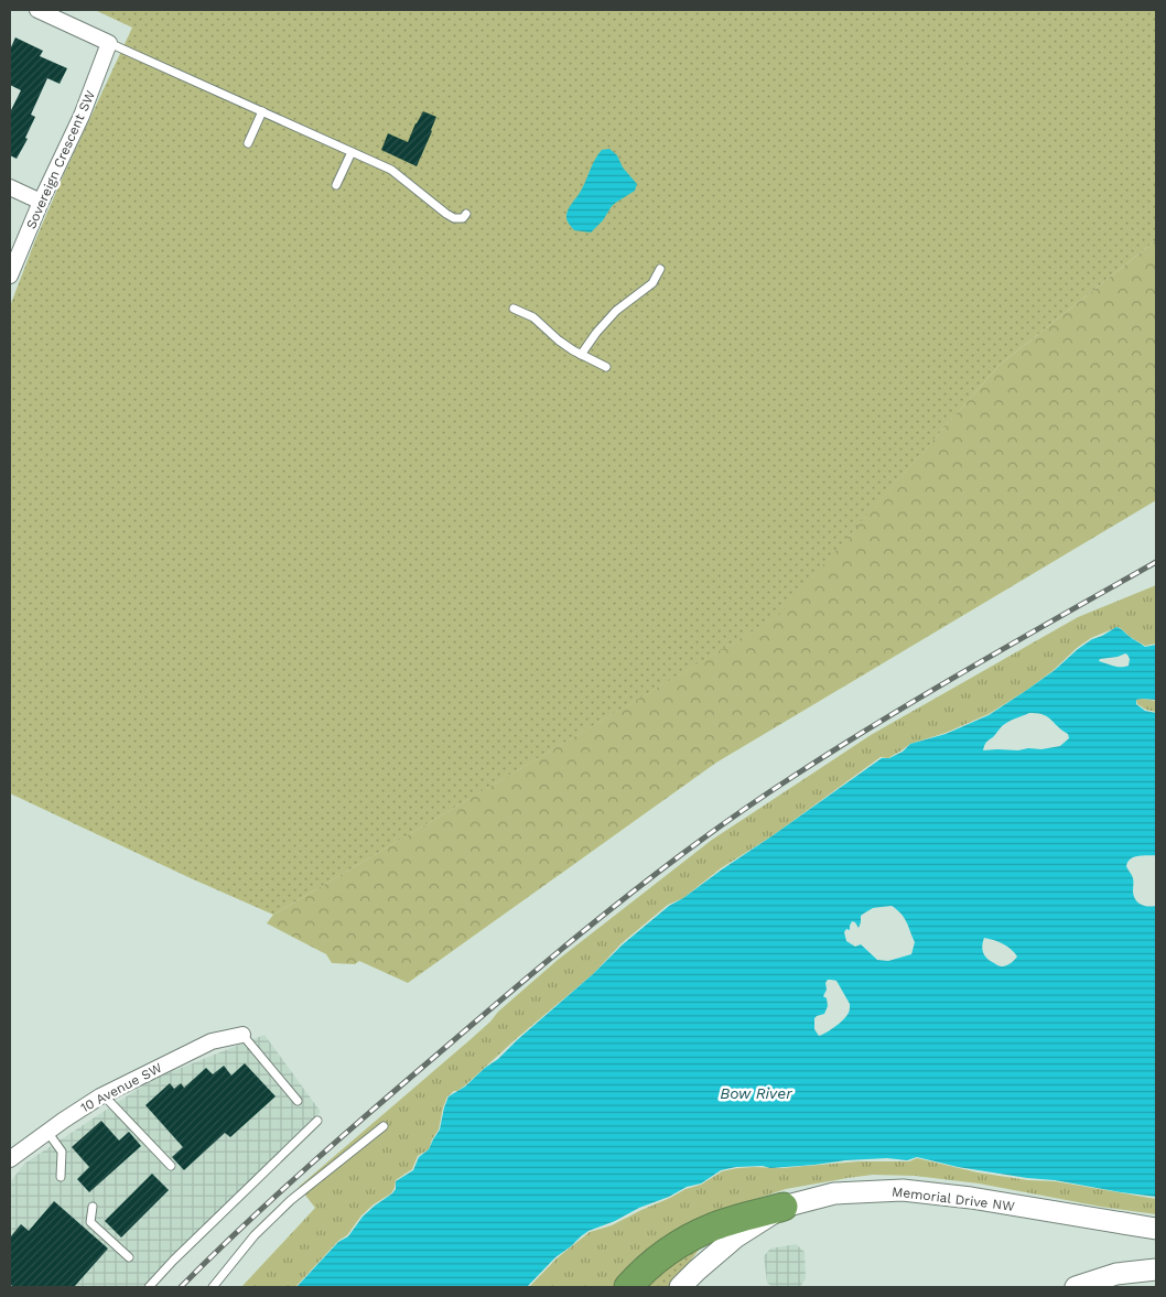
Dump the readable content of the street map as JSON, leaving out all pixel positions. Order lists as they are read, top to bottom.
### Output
{
  "streets": {
    "main road": ["Memorial Drive NW"],
    "street": ["Sovereign Crescent SW", "10 Avenue SW"]
  },
  "water": ["Bow River"]
}
